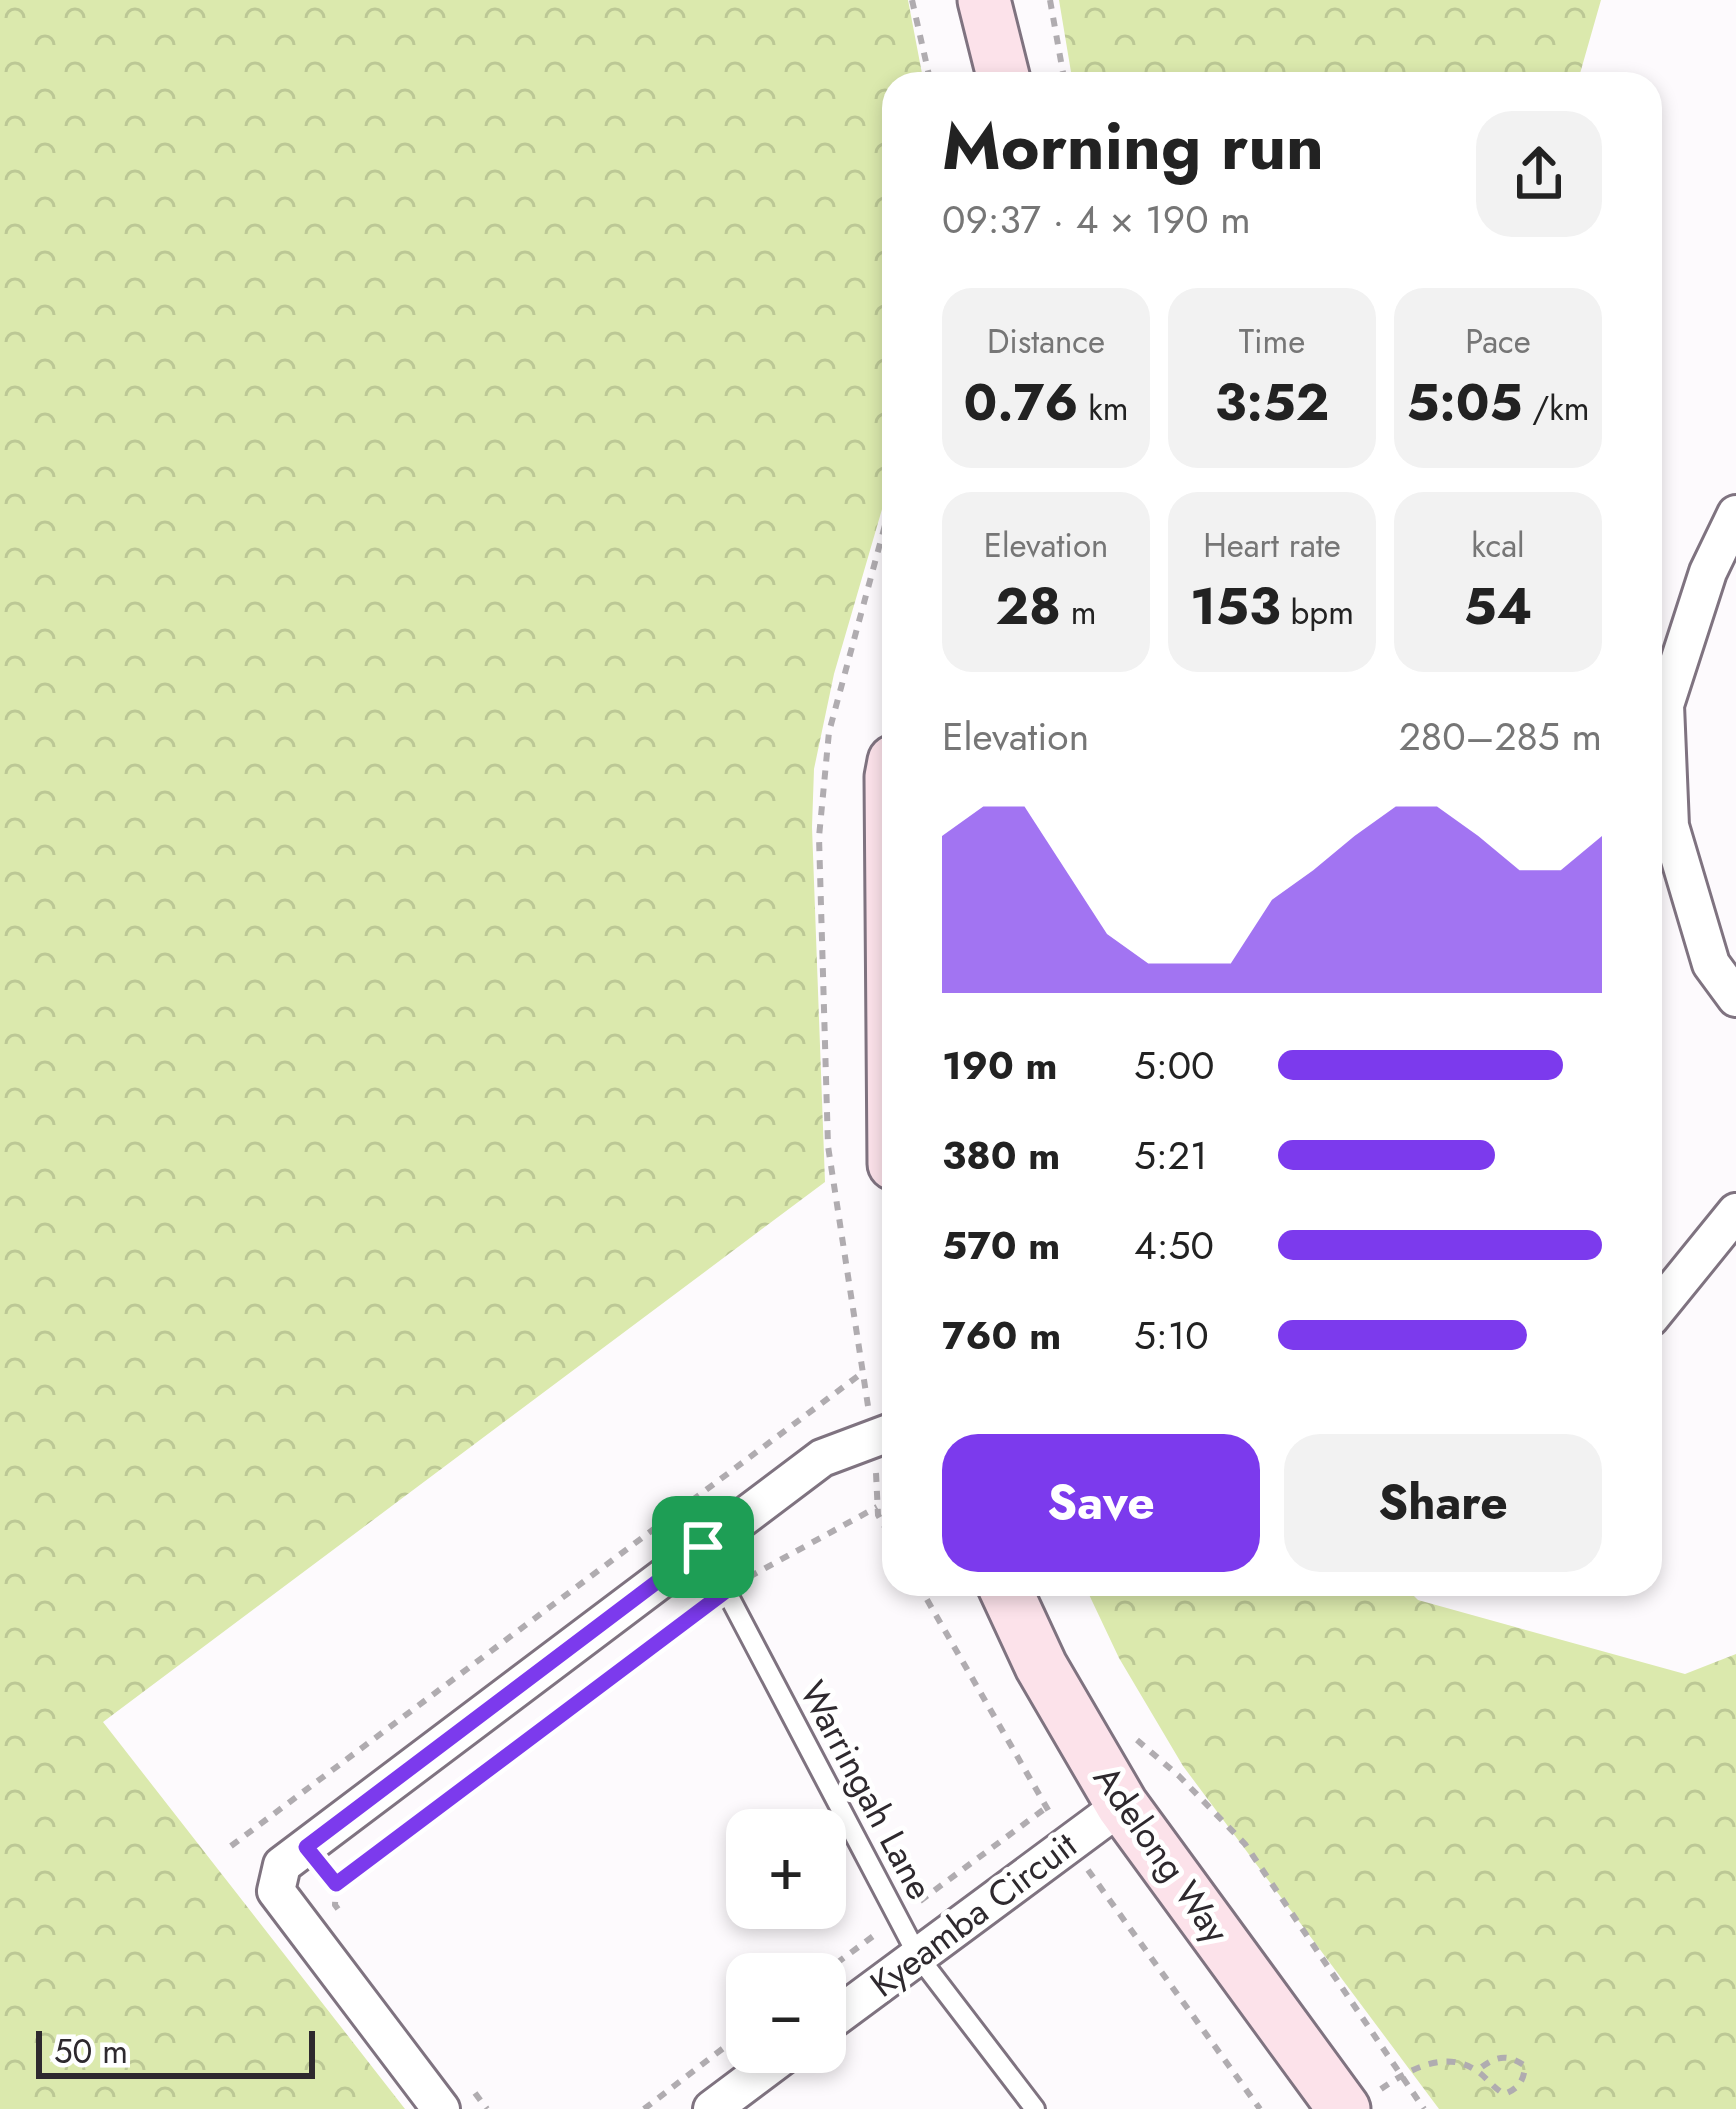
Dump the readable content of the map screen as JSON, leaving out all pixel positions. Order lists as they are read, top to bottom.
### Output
{
  "streets": {
    "street": ["Adelong Way", "Kyeamba Circuit"],
    "lane": ["Warringah Lane"]
  },
  "crossings": [
    ["Warringah Lane", "Kyeamba Circuit"],
    ["Adelong Way", "Kyeamba Circuit"]
  ],
  "scale_bar": "50 m",
  "page": {
    "heading": ["Morning run", "09:37 · 4 × 190 m"],
    "stats": [
      ["Distance", "0.76 km"],
      ["Time", "3:52"],
      ["Pace", "5:05 /km"],
      ["Elevation", "28 m"],
      ["Heart rate", "153 bpm"],
      ["kcal", "54"]
    ],
    "chart": ["Elevation", "280–285 m"],
    "list": [
      {
        "name": "190 m",
        "note": "5:00"
      },
      {
        "name": "380 m",
        "note": "5:21"
      },
      {
        "name": "570 m",
        "note": "4:50"
      },
      {
        "name": "760 m",
        "note": "5:10"
      }
    ],
    "buttons": ["Save", "Share"],
    "map_buttons": ["+", "−"],
    "scale": "50 m"
  }
}
